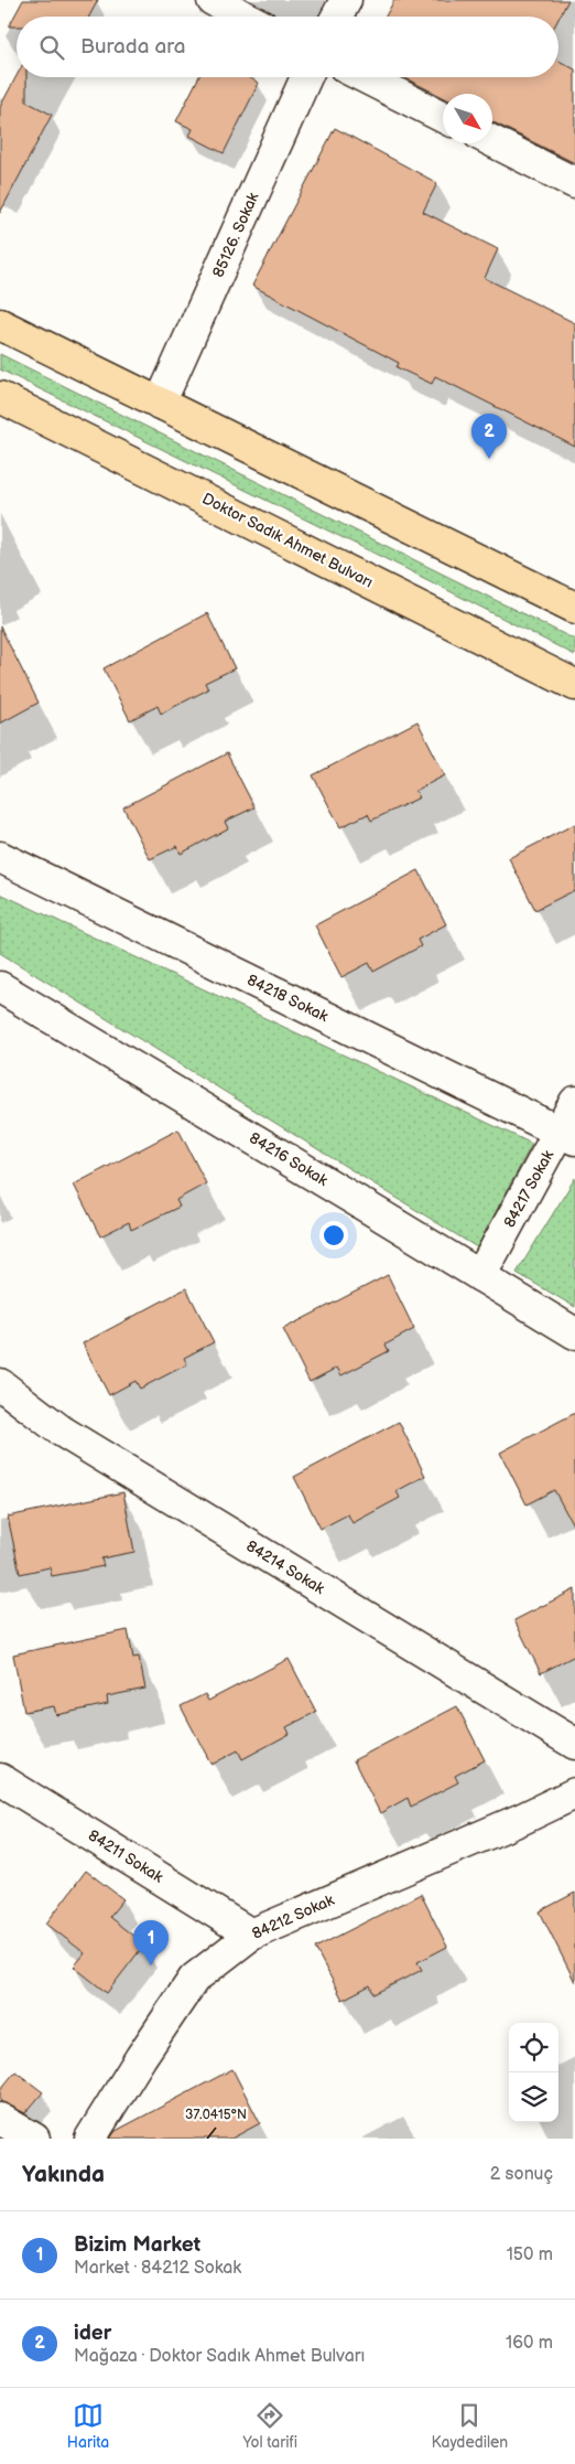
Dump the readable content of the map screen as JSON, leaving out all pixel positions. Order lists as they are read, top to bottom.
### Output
{
  "streets": {
    "main road": ["Doktor Sadık Ahmet Bulvarı"],
    "street": [
      "85126. Sokak",
      "84218 Sokak",
      "84216 Sokak",
      "84217 Sokak",
      "84214 Sokak",
      "84211 Sokak",
      "84212 Sokak"
    ]
  },
  "crossings": [
    ["84218 Sokak", "84217 Sokak"],
    ["84216 Sokak", "84217 Sokak"],
    ["84211 Sokak", "84212 Sokak"]
  ],
  "north": "bottom right",
  "page": {
    "search": "Burada ara",
    "pins": ["2", "1"],
    "heading": ["Yakında", "2 sonuç"],
    "list": [
      {
        "mark": "1",
        "name": "Bizim Market",
        "note": "Market · 84212 Sokak",
        "value": "150 m"
      },
      {
        "mark": "2",
        "name": "ider",
        "note": "Mağaza · Doktor Sadık Ahmet Bulvarı",
        "value": "160 m"
      }
    ],
    "nav": ["Harita", "Yol tarifi", "Kaydedilen"]
  },
  "coordinates": ["37.0415°N"]
}
